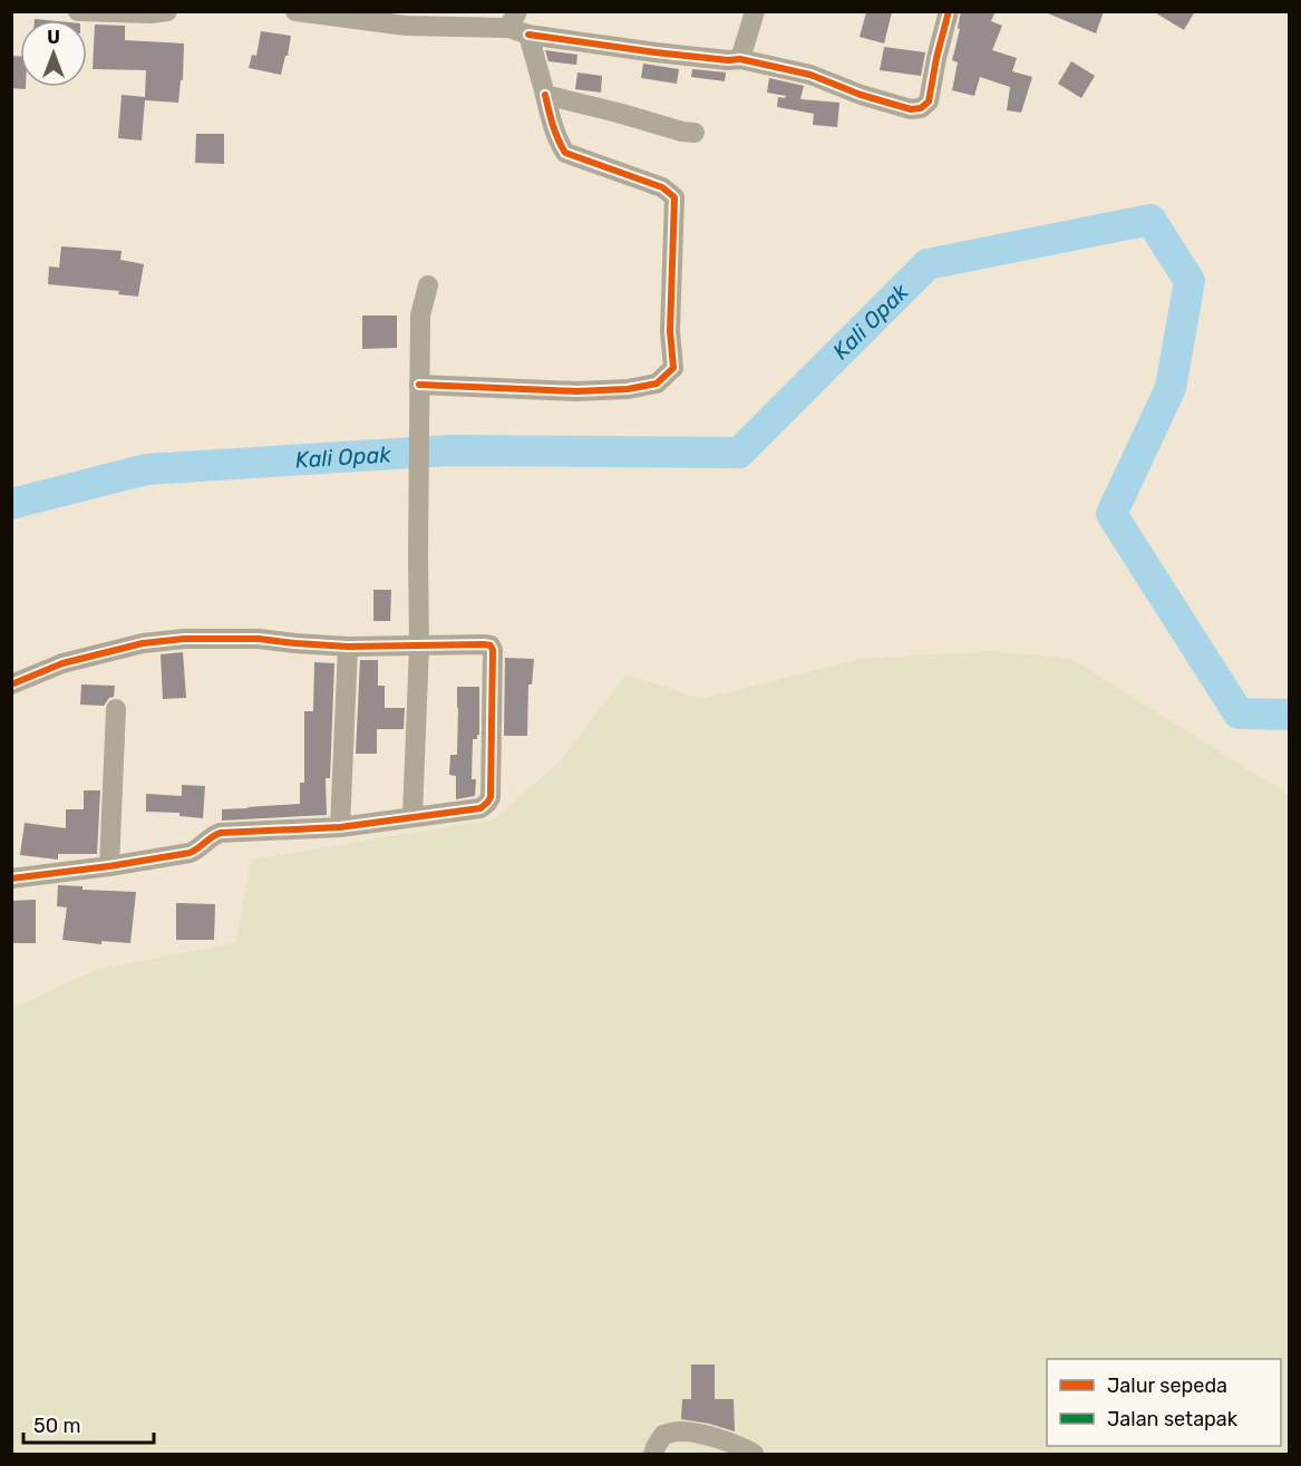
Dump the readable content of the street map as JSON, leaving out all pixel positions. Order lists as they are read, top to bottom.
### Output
{
  "water": ["Kali Opak"],
  "legend": ["Jalur sepeda", "Jalan setapak"],
  "scale_bar": "50 m",
  "north": "top"
}
